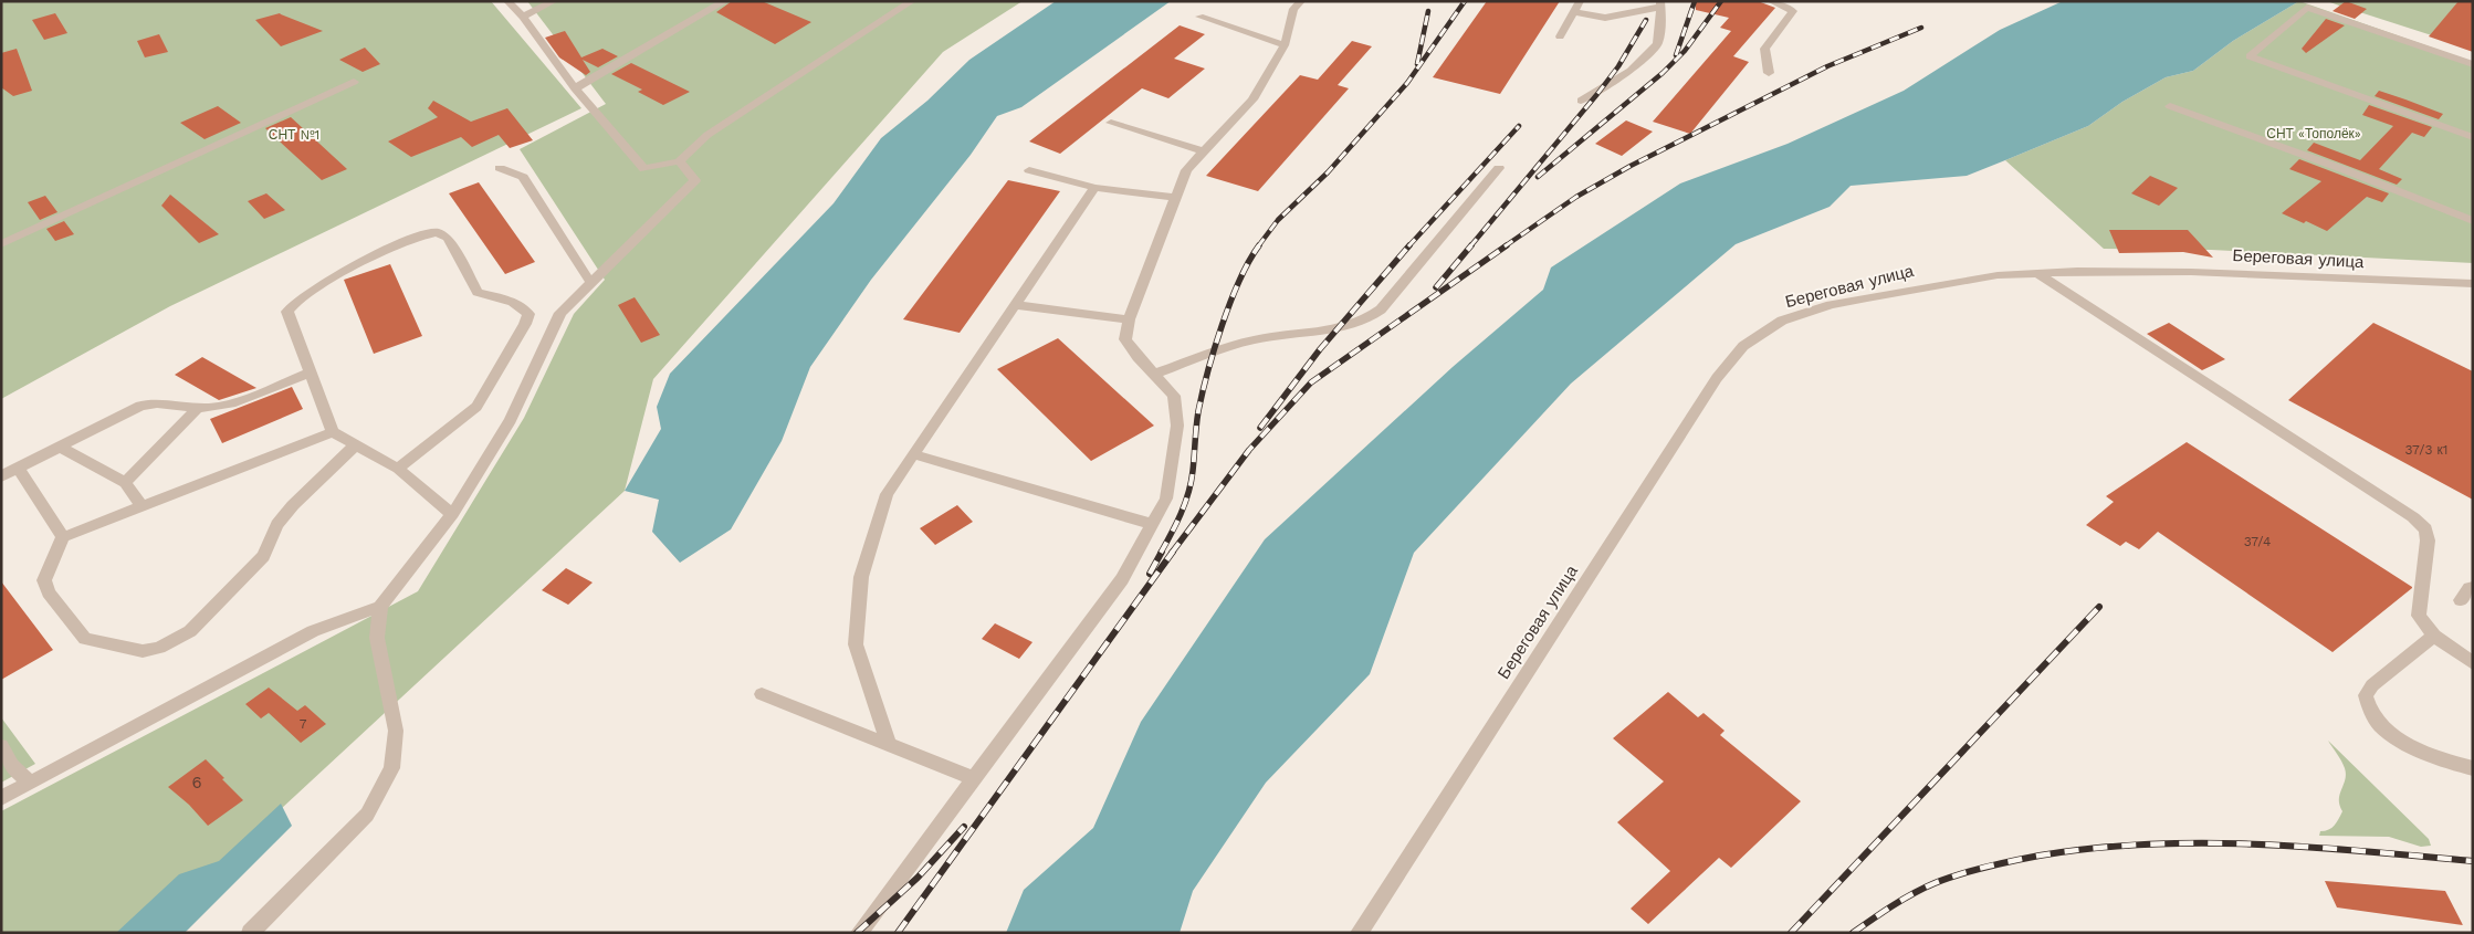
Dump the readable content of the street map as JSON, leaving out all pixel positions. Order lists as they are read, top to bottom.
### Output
{
  "streets": {
    "street": ["Береговая улица"]
  },
  "parks": ["СНТ «Тополёк»", "СНТ №1"],
  "house_numbers": [
    "37/3 к1",
    "37/4",
    "7",
    "6"
  ]
}
